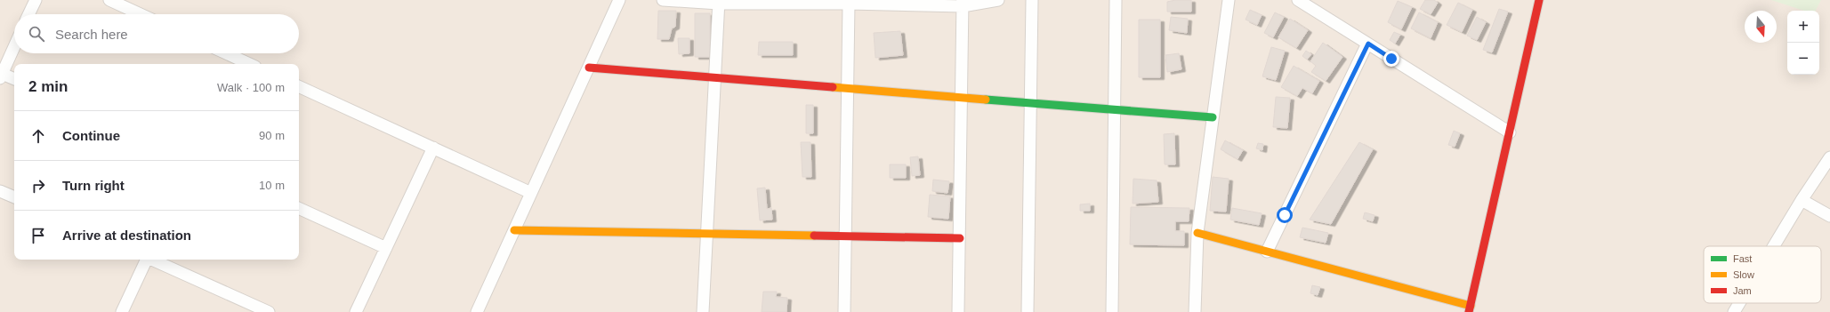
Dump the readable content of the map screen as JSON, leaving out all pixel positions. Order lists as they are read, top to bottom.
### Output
{
  "legend": ["Fast", "Slow", "Jam"],
  "north": "bottom",
  "page": {
    "map_buttons": ["+", "−"],
    "search": "Search here",
    "heading": ["2 min", "Walk · 100 m"],
    "list": [
      ["Continue", "90 m"],
      ["Turn right", "10 m"],
      "Arrive at destination"
    ]
  }
}
